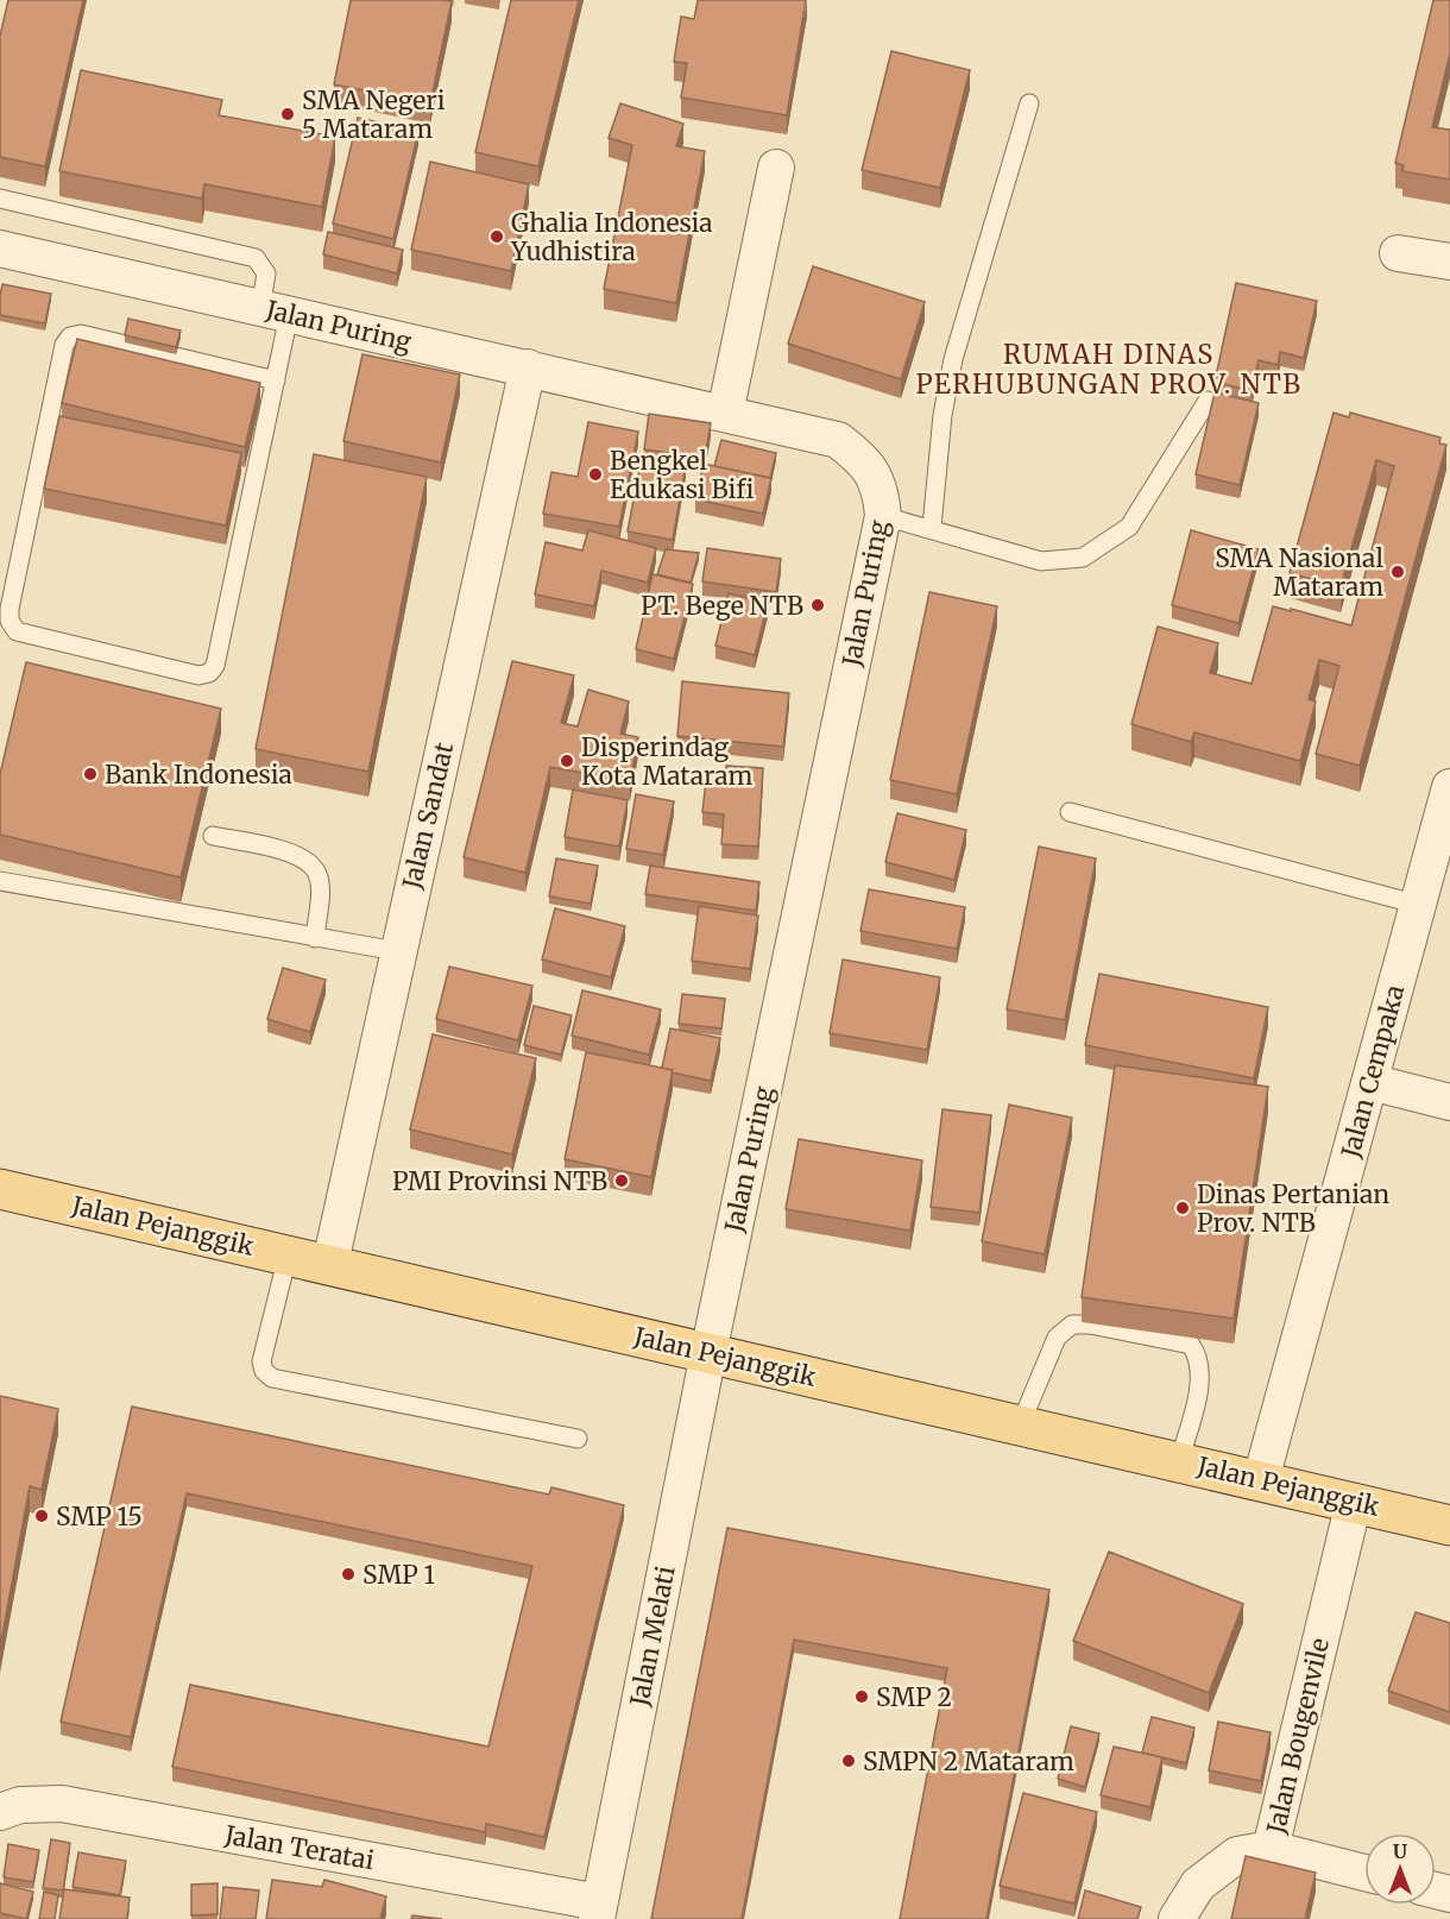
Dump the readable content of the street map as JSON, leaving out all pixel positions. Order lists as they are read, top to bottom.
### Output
{
  "streets": {
    "main road": ["Jalan Pejanggik"],
    "street": [
      "Jalan Puring",
      "Jalan Sandat",
      "Jalan Cempaka",
      "Jalan Melati",
      "Jalan Bougenvile",
      "Jalan Teratai"
    ]
  },
  "crossings": [
    ["Jalan Puring", "Jalan Sandat"],
    ["Jalan Puring", "Jalan Pejanggik"],
    ["Jalan Puring", "Jalan Melati"],
    ["Jalan Sandat", "Jalan Pejanggik"],
    ["Jalan Cempaka", "Jalan Pejanggik"],
    ["Jalan Pejanggik", "Jalan Melati"],
    ["Jalan Pejanggik", "Jalan Bougenvile"],
    ["Jalan Melati", "Jalan Teratai"]
  ],
  "districts": ["RUMAH DINAS PERHUBUNGAN PROV. NTB"],
  "places": [
    "SMA Negeri 5 Mataram",
    "Ghalia Indonesia Yudhistira",
    "Bengkel Edukasi Bifi",
    "SMA Nasional Mataram",
    "PT. Bege NTB",
    "Disperindag Kota Mataram",
    "Bank Indonesia",
    "PMI Provinsi NTB",
    "Dinas Pertanian Prov. NTB",
    "SMP 15",
    "SMP 1",
    "SMP 2",
    "SMPN 2 Mataram"
  ],
  "north": "top"
}
